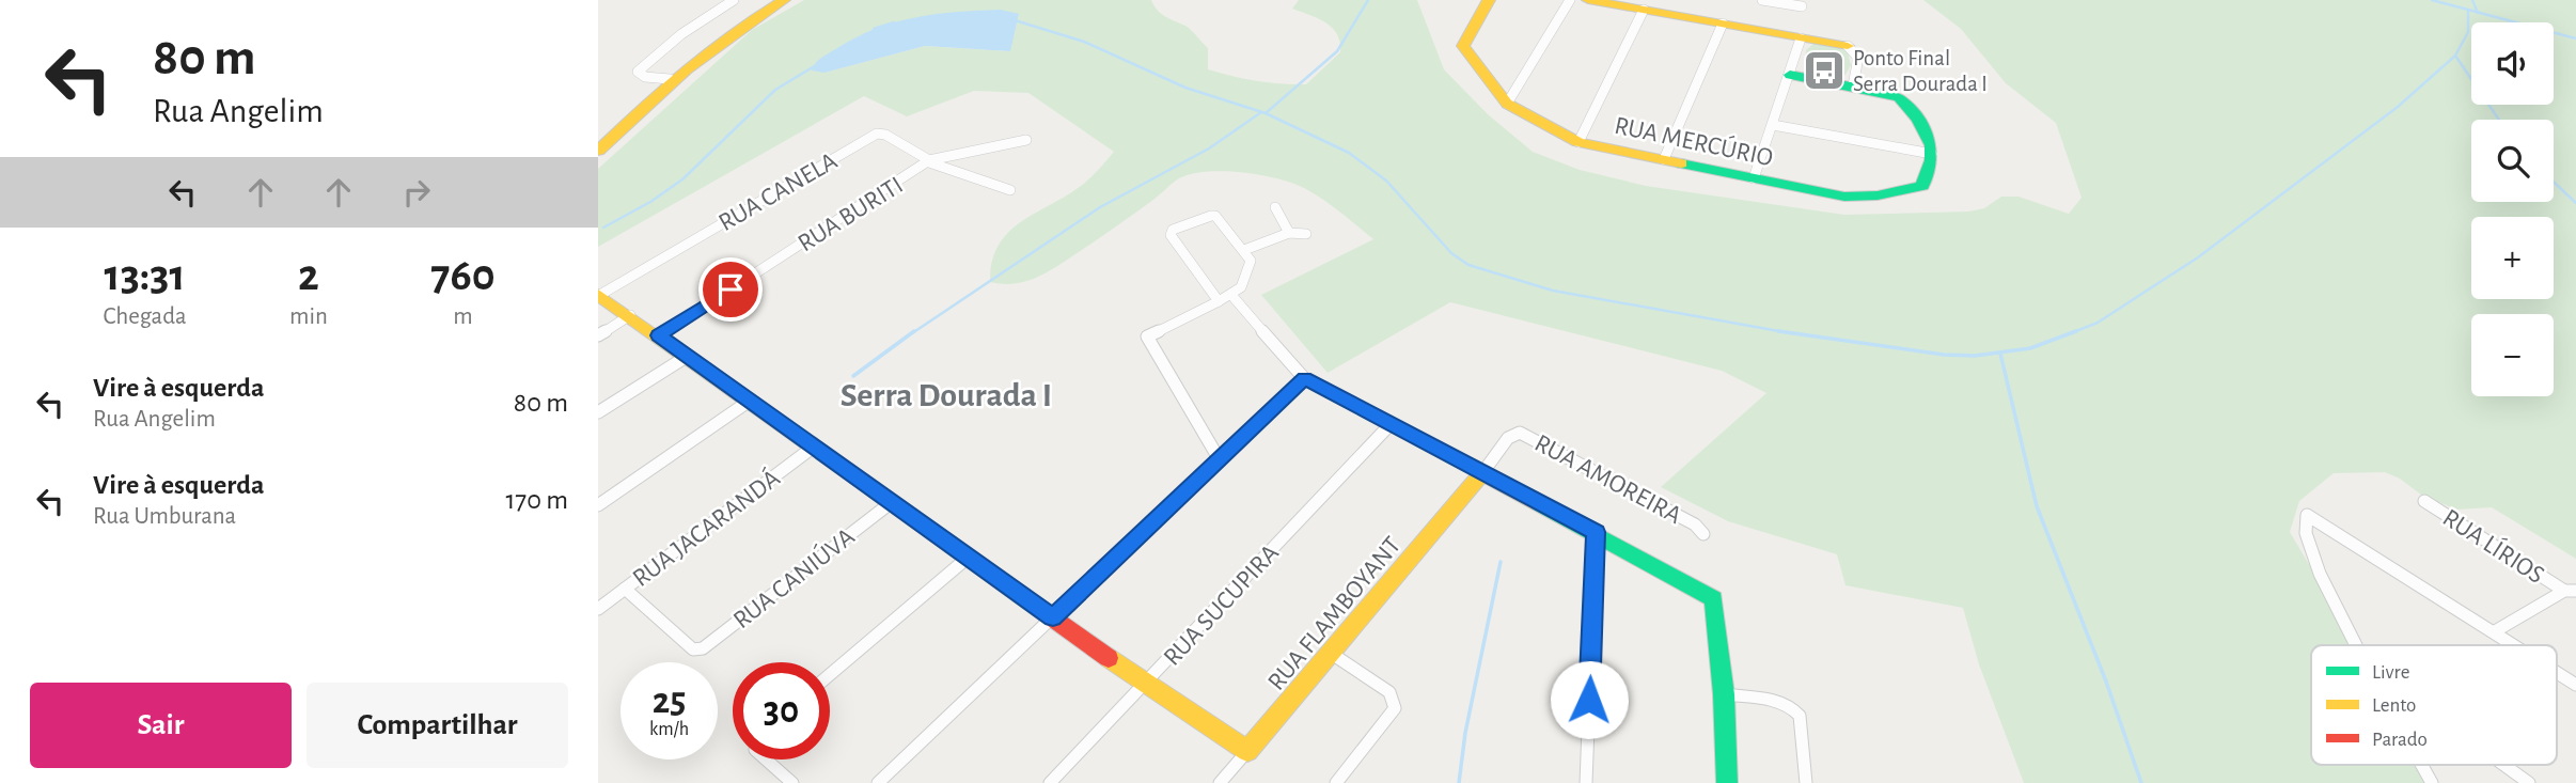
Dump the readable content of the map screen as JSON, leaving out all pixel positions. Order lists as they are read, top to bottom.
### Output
{
  "streets": {
    "street": [
      "RUA MERCÚRIO",
      "RUA CANELA",
      "RUA BURITI",
      "RUA AMOREIRA",
      "RUA JACARANDÁ",
      "RUA LÍRIOS",
      "RUA CANIÚVA",
      "RUA SUCUPIRA",
      "RUA FLAMBOYANT"
    ]
  },
  "crossings": [
    ["RUA CANELA", "RUA BURITI"],
    ["RUA AMOREIRA", "RUA FLAMBOYANT"],
    ["RUA JACARANDÁ", "RUA CANIÚVA"]
  ],
  "districts": ["Serra Dourada I"],
  "places": {
    "bus stop": ["Ponto Final Serra Dourada I"]
  },
  "legend": ["Livre", "Lento", "Parado"],
  "page": {
    "turn": ["80 m", "Rua Angelim"],
    "map_buttons": ["+", "−"],
    "eta": [
      "13:31",
      "Chegada",
      "2",
      "min",
      "760",
      "m"
    ],
    "list": [
      {
        "name": "Vire à esquerda",
        "note": "Rua Angelim",
        "value": "80 m"
      },
      {
        "name": "Vire à esquerda",
        "note": "Rua Umburana",
        "value": "170 m"
      }
    ],
    "speed": "25 km/h",
    "limit": "30",
    "buttons": ["Sair", "Compartilhar"]
  }
}
